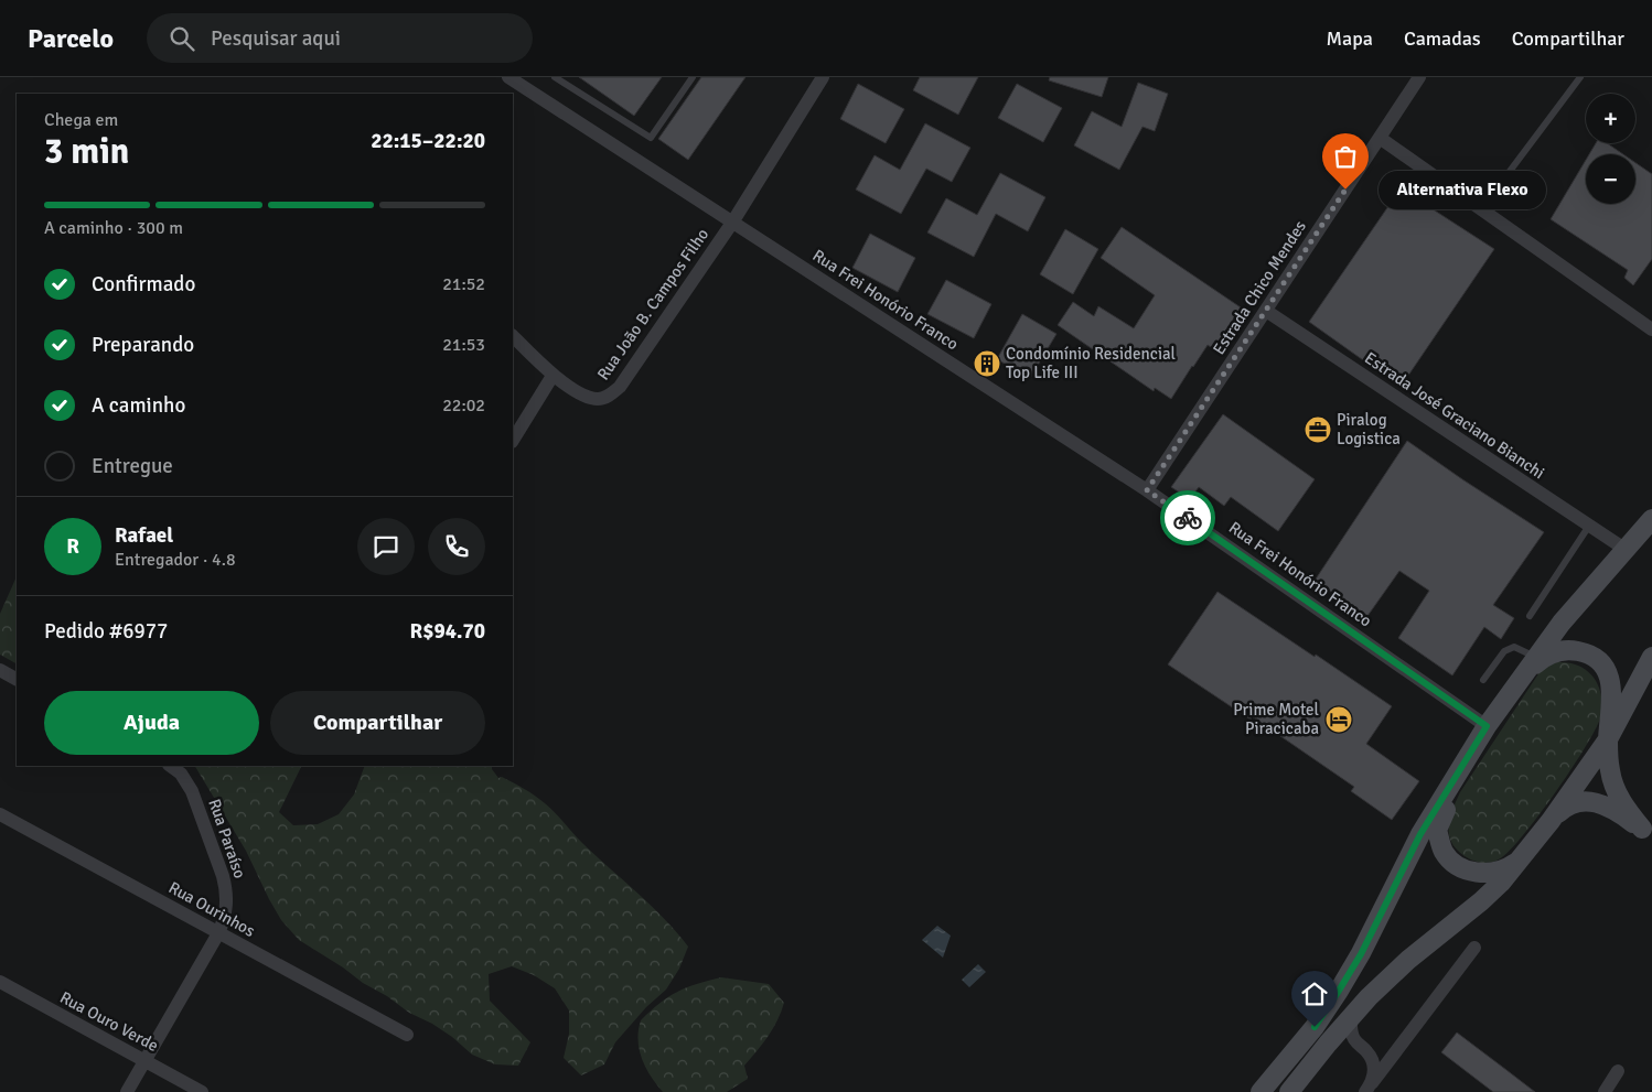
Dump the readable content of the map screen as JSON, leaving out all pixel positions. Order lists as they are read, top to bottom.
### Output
{
  "streets": {
    "street": [
      "Estrada Chico Mendes",
      "Rua Frei Honório Franco",
      "Rua João B. Campos Filho",
      "Estrada José Graciano Bianchi",
      "Rua Paraíso",
      "Rua Ourinhos",
      "Rua Ouro Verde"
    ]
  },
  "crossings": [
    ["Estrada Chico Mendes", "Rua Frei Honório Franco"],
    ["Estrada Chico Mendes", "Estrada José Graciano Bianchi"],
    ["Rua Frei Honório Franco", "Rua João B. Campos Filho"],
    ["Rua Paraíso", "Rua Ourinhos"],
    ["Rua Paraíso", "Rua Ouro Verde"]
  ],
  "places": {
    "other": ["Alternativa Flexo"],
    "building": ["Condomínio Residencial Top Life III"],
    "office": ["Piralog Logistica"],
    "hotel": ["Prime Motel Piracicaba"]
  },
  "page": {
    "header": "Parcelo",
    "search": "Pesquisar aqui",
    "nav": ["Mapa", "Camadas", "Compartilhar"],
    "map_buttons": ["+", "−"],
    "heading": ["3 min", "Chega em", "22:15–22:20"],
    "panel": [
      "Rafael",
      "Entregador · 4.8",
      "Pedido #6977",
      "R$94.70"
    ],
    "bubble": "Alternativa Flexo",
    "bar": "A caminho · 300 m",
    "list": [
      ["Confirmado", "21:52"],
      ["Preparando", "21:53"],
      ["A caminho", "22:02"],
      "Entregue"
    ],
    "round": "R",
    "buttons": ["Ajuda", "Compartilhar"]
  }
}
